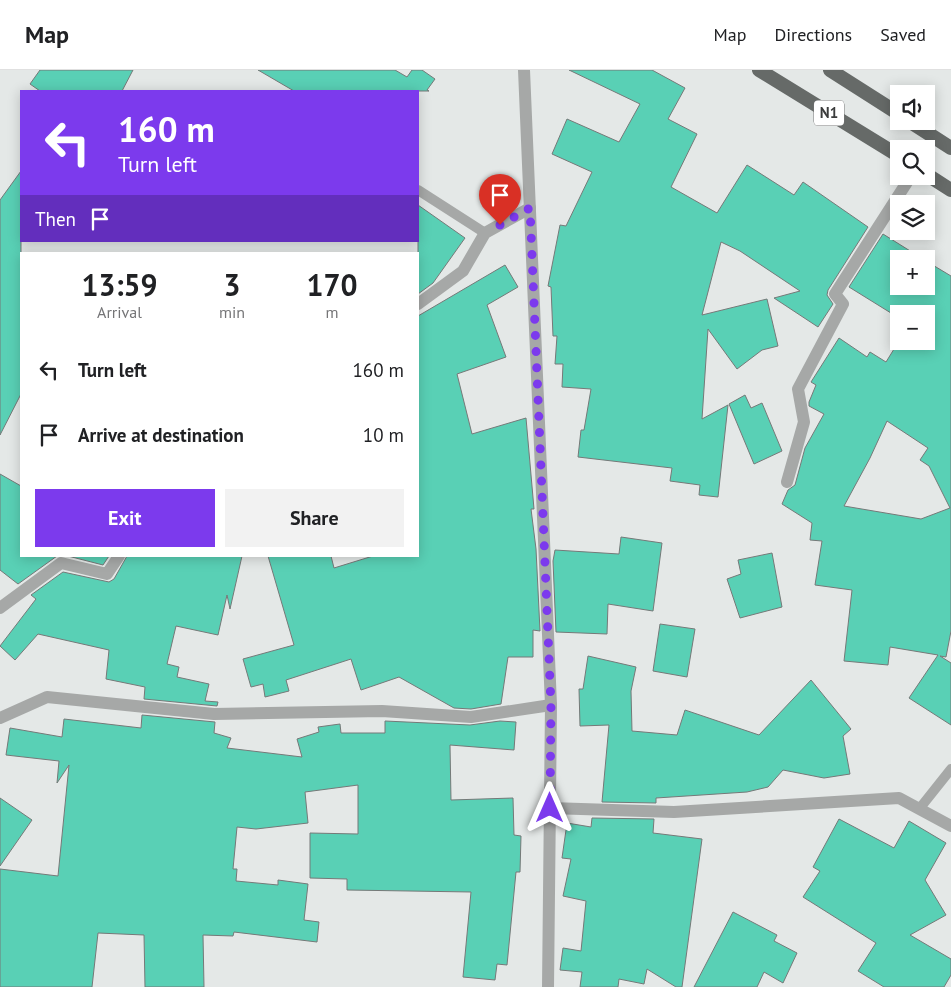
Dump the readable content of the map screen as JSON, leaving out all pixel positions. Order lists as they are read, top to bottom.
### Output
{
  "streets": {
    "highway": ["N1"]
  },
  "page": {
    "header": "Map",
    "nav": ["Map", "Directions", "Saved"],
    "map_buttons": ["+", "−"],
    "turn": ["160 m", "Turn left"],
    "then": "Then",
    "eta": [
      "13:59",
      "Arrival",
      "3",
      "min",
      "170",
      "m"
    ],
    "list": [
      {
        "name": "Turn left",
        "value": "160 m"
      },
      {
        "name": "Arrive at destination",
        "value": "10 m"
      }
    ],
    "buttons": ["Exit", "Share"]
  }
}
